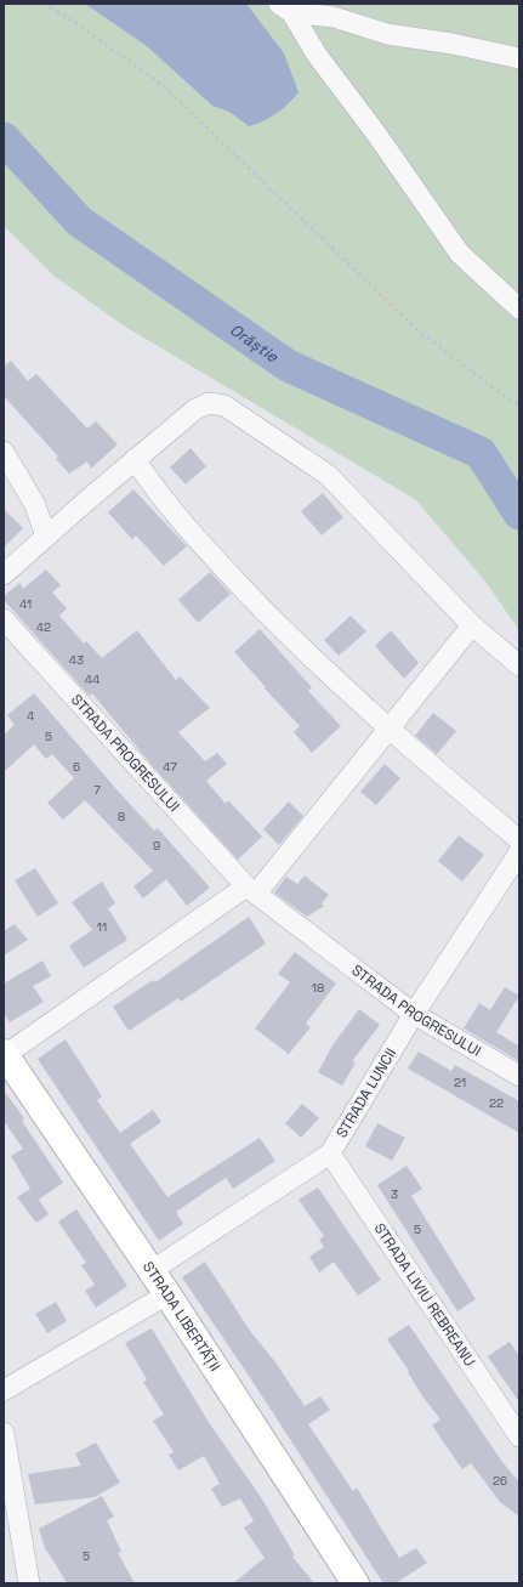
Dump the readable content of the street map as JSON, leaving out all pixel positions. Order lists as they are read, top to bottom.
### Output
{
  "streets": {
    "street": [
      "STRADA PROGRESULUI",
      "STRADA LUNCII",
      "STRADA LIVIU REBREANU",
      "STRADA LIBERTĂȚII"
    ]
  },
  "crossings": [
    ["STRADA PROGRESULUI", "STRADA LUNCII"],
    ["STRADA LUNCII", "STRADA LIVIU REBREANU"],
    ["STRADA LUNCII", "STRADA LIBERTĂȚII"]
  ],
  "water": ["Orăștie"],
  "house_numbers": [
    "41",
    "42",
    "43",
    "44",
    "4",
    "5",
    "6",
    "47",
    "7",
    "8",
    "9",
    "11",
    "18",
    "21",
    "22",
    "3",
    "5",
    "26",
    "5"
  ]
}
